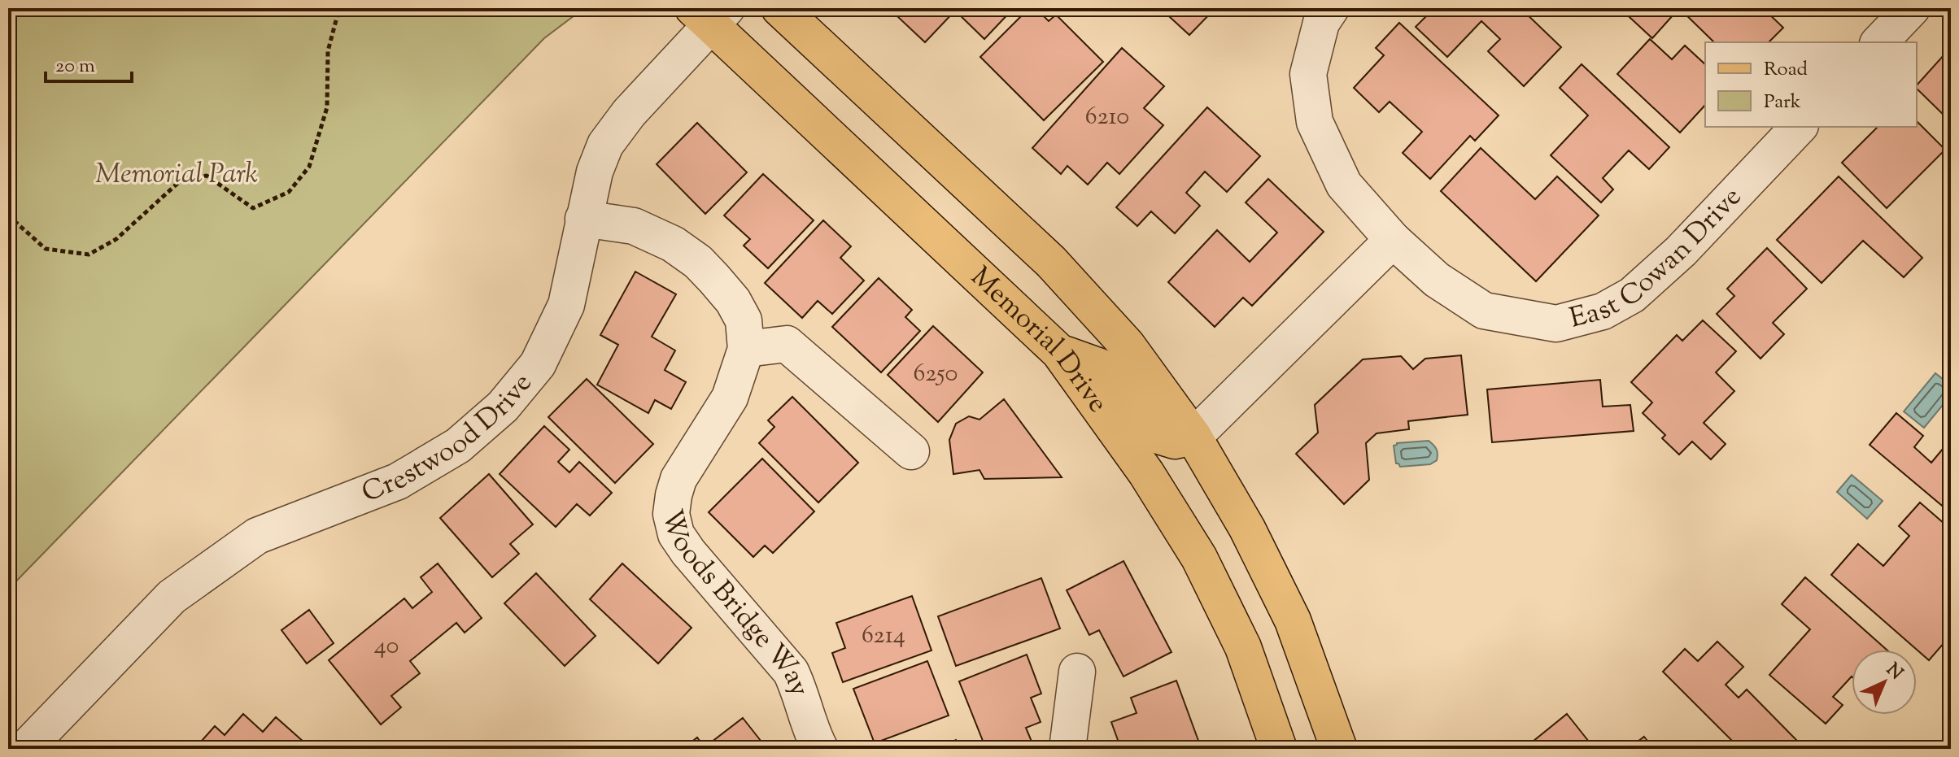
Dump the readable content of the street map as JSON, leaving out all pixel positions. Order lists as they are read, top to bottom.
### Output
{
  "streets": {
    "main road": ["Memorial Drive"],
    "street": ["East Cowan Drive", "Crestwood Drive", "Woods Bridge Way"]
  },
  "crossings": [
    ["Memorial Drive", "Crestwood Drive"],
    ["Crestwood Drive", "Woods Bridge Way"]
  ],
  "parks": ["Memorial Park"],
  "house_numbers": [
    "6210",
    "6250",
    "6214",
    "40"
  ],
  "legend": ["Road", "Park"],
  "scale_bar": "20 m",
  "north": "top right"
}
